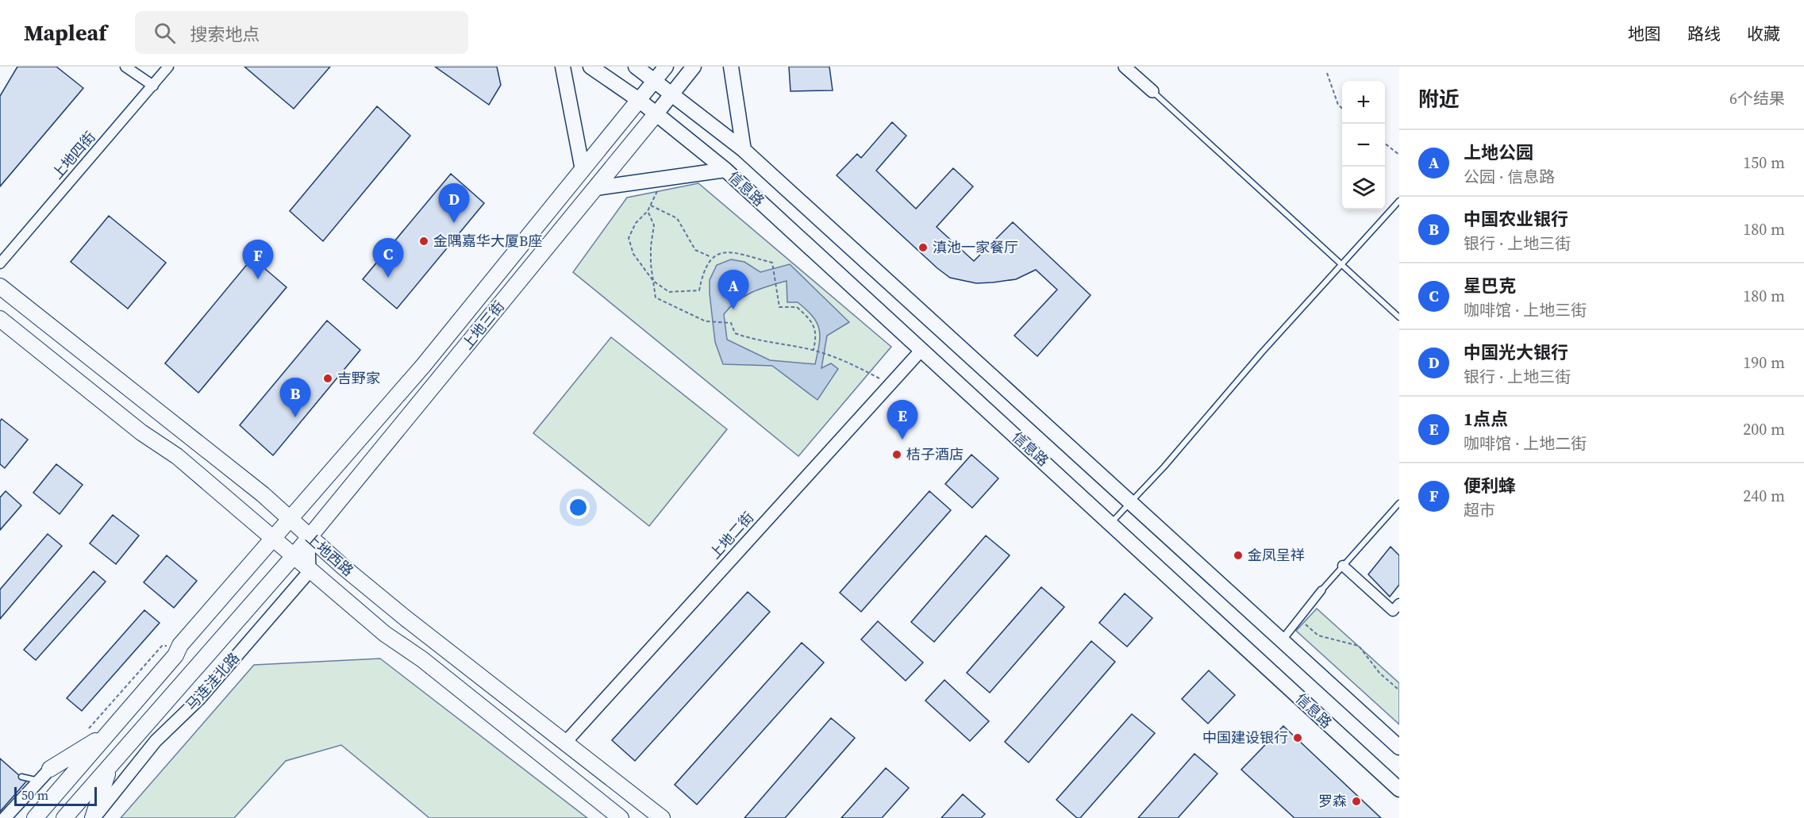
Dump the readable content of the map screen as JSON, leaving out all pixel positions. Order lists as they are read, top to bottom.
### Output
{
  "streets": {
    "main road": [
      "信息路",
      "上地三街",
      "上地西路",
      "马连洼北路"
    ],
    "street": ["上地四街", "上地二街"]
  },
  "crossings": [
    ["信息路", "上地三街"],
    ["信息路", "上地二街"],
    ["上地三街", "上地西路"],
    ["上地三街", "马连洼北路"],
    ["上地二街", "上地西路"],
    ["上地西路", "马连洼北路"]
  ],
  "places": [
    "金隅嘉华大厦B座",
    "滇池一家餐厅",
    "吉野家",
    "桔子酒店",
    "金凤呈祥",
    "中国建设银行",
    "罗森"
  ],
  "scale_bar": "50 m",
  "page": {
    "header": "Mapleaf",
    "search": "搜索地点",
    "nav": ["地图", "路线", "收藏"],
    "heading": ["附近", "6个结果"],
    "map_buttons": ["+", "−"],
    "list": [
      {
        "mark": "A",
        "name": "上地公园",
        "note": "公园 · 信息路",
        "value": "150 m"
      },
      {
        "mark": "B",
        "name": "中国农业银行",
        "note": "银行 · 上地三街",
        "value": "180 m"
      },
      {
        "mark": "C",
        "name": "星巴克",
        "note": "咖啡馆 · 上地三街",
        "value": "180 m"
      },
      {
        "mark": "D",
        "name": "中国光大银行",
        "note": "银行 · 上地三街",
        "value": "190 m"
      },
      {
        "mark": "E",
        "name": "1点点",
        "note": "咖啡馆 · 上地二街",
        "value": "200 m"
      },
      {
        "mark": "F",
        "name": "便利蜂",
        "note": "超市",
        "value": "240 m"
      }
    ],
    "pins": [
      "D",
      "C",
      "F",
      "A",
      "B",
      "E"
    ],
    "scale": "50 m"
  }
}
